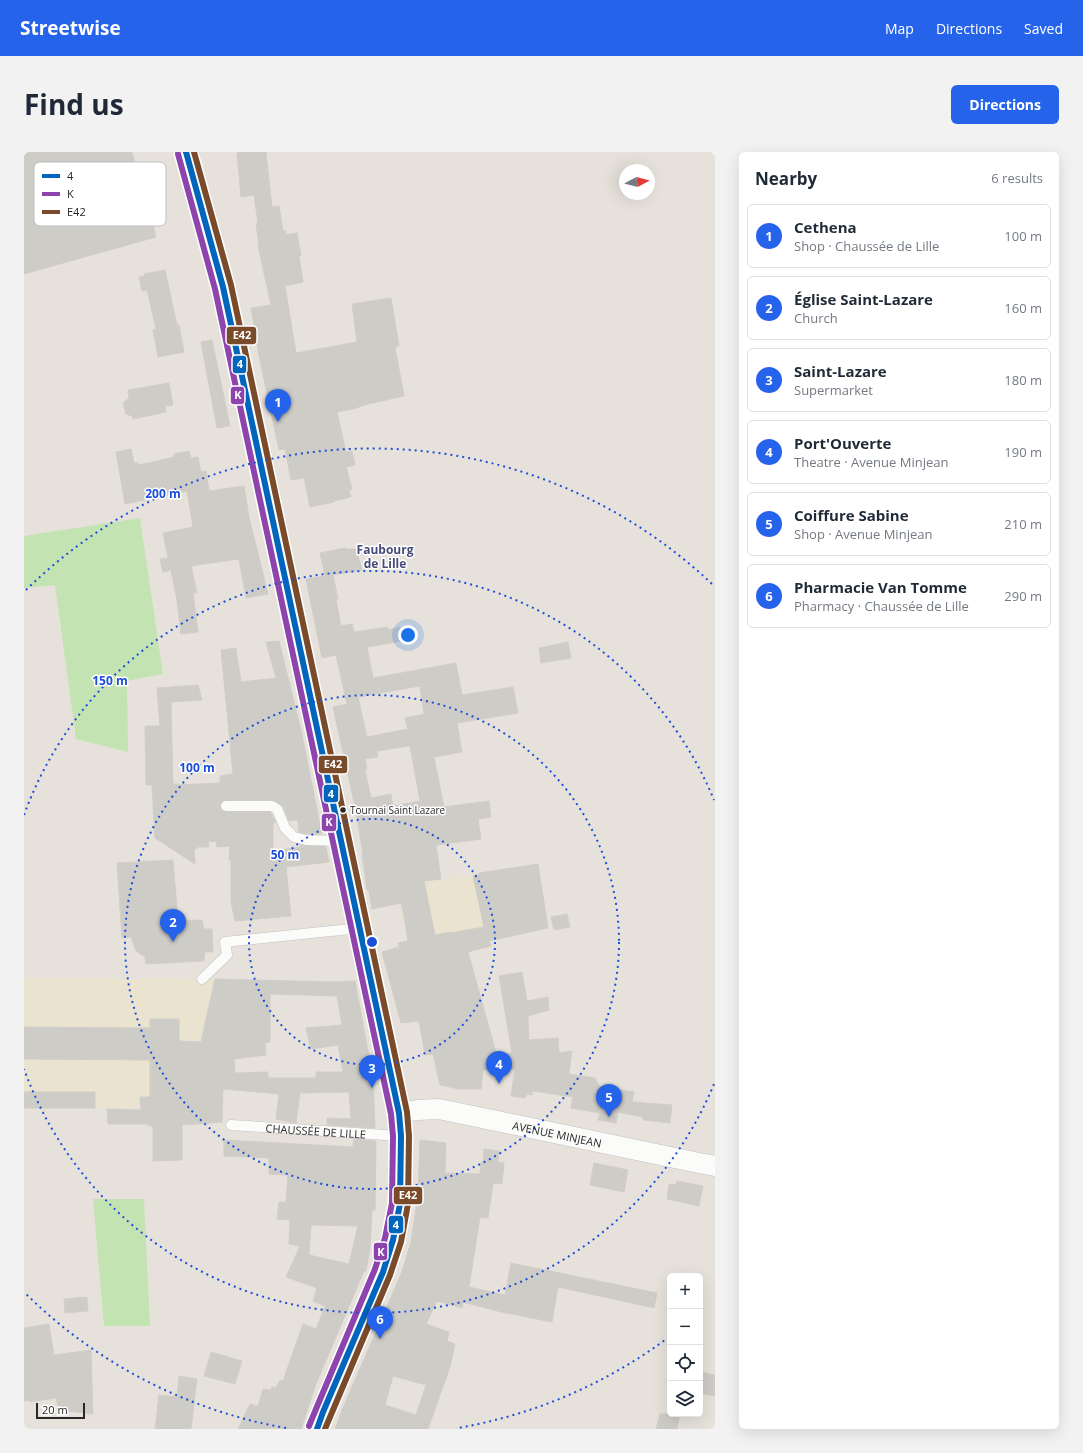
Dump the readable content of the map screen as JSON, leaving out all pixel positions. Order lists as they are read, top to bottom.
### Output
{
  "streets": {
    "street": ["AVENUE MINJEAN"],
    "lane": ["CHAUSSÉE DE LILLE"]
  },
  "districts": ["Faubourg de Lille"],
  "places": ["Tournai Saint Lazare"],
  "lines": ["transit line 4", "transit line E42", "transit line K"],
  "legend": ["4", "K", "E42"],
  "scale_bar": "20 m",
  "north": "right",
  "page": {
    "header": "Streetwise",
    "nav": ["Map", "Directions", "Saved"],
    "title": "Find us",
    "buttons": "Directions",
    "heading": ["Nearby", "6 results"],
    "list": [
      {
        "mark": "1",
        "name": "Cethena",
        "note": "Shop · Chaussée de Lille",
        "value": "100 m"
      },
      {
        "mark": "2",
        "name": "Église Saint-Lazare",
        "note": "Church",
        "value": "160 m"
      },
      {
        "mark": "3",
        "name": "Saint-Lazare",
        "note": "Supermarket",
        "value": "180 m"
      },
      {
        "mark": "4",
        "name": "Port'Ouverte",
        "note": "Theatre · Avenue Minjean",
        "value": "190 m"
      },
      {
        "mark": "5",
        "name": "Coiffure Sabine",
        "note": "Shop · Avenue Minjean",
        "value": "210 m"
      },
      {
        "mark": "6",
        "name": "Pharmacie Van Tomme",
        "note": "Pharmacy · Chaussée de Lille",
        "value": "290 m"
      }
    ],
    "pins": [
      "1",
      "2",
      "4",
      "3",
      "5",
      "6"
    ],
    "map_buttons": ["+", "−"],
    "scale": "20 m"
  },
  "rings": [
    "200 m",
    "150 m",
    "100 m",
    "50 m"
  ]
}
